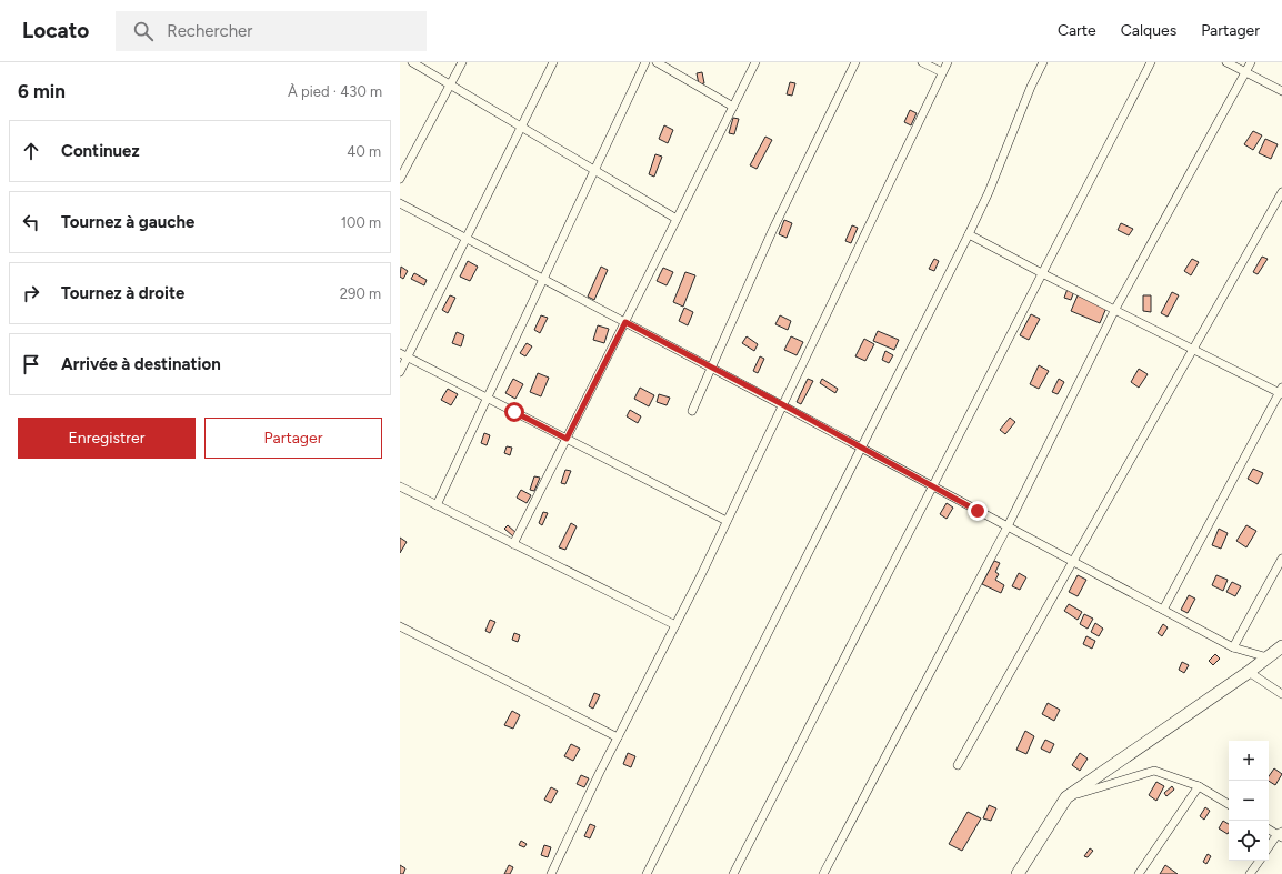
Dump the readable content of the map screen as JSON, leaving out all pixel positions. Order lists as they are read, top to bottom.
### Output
{
  "page": {
    "header": "Locato",
    "search": "Rechercher",
    "nav": ["Carte", "Calques", "Partager"],
    "heading": ["6 min", "À pied · 430 m"],
    "list": [
      ["Continuez", "40 m"],
      ["Tournez à gauche", "100 m"],
      ["Tournez à droite", "290 m"],
      "Arrivée à destination"
    ],
    "buttons": ["Enregistrer", "Partager"],
    "map_buttons": ["+", "−"]
  }
}
